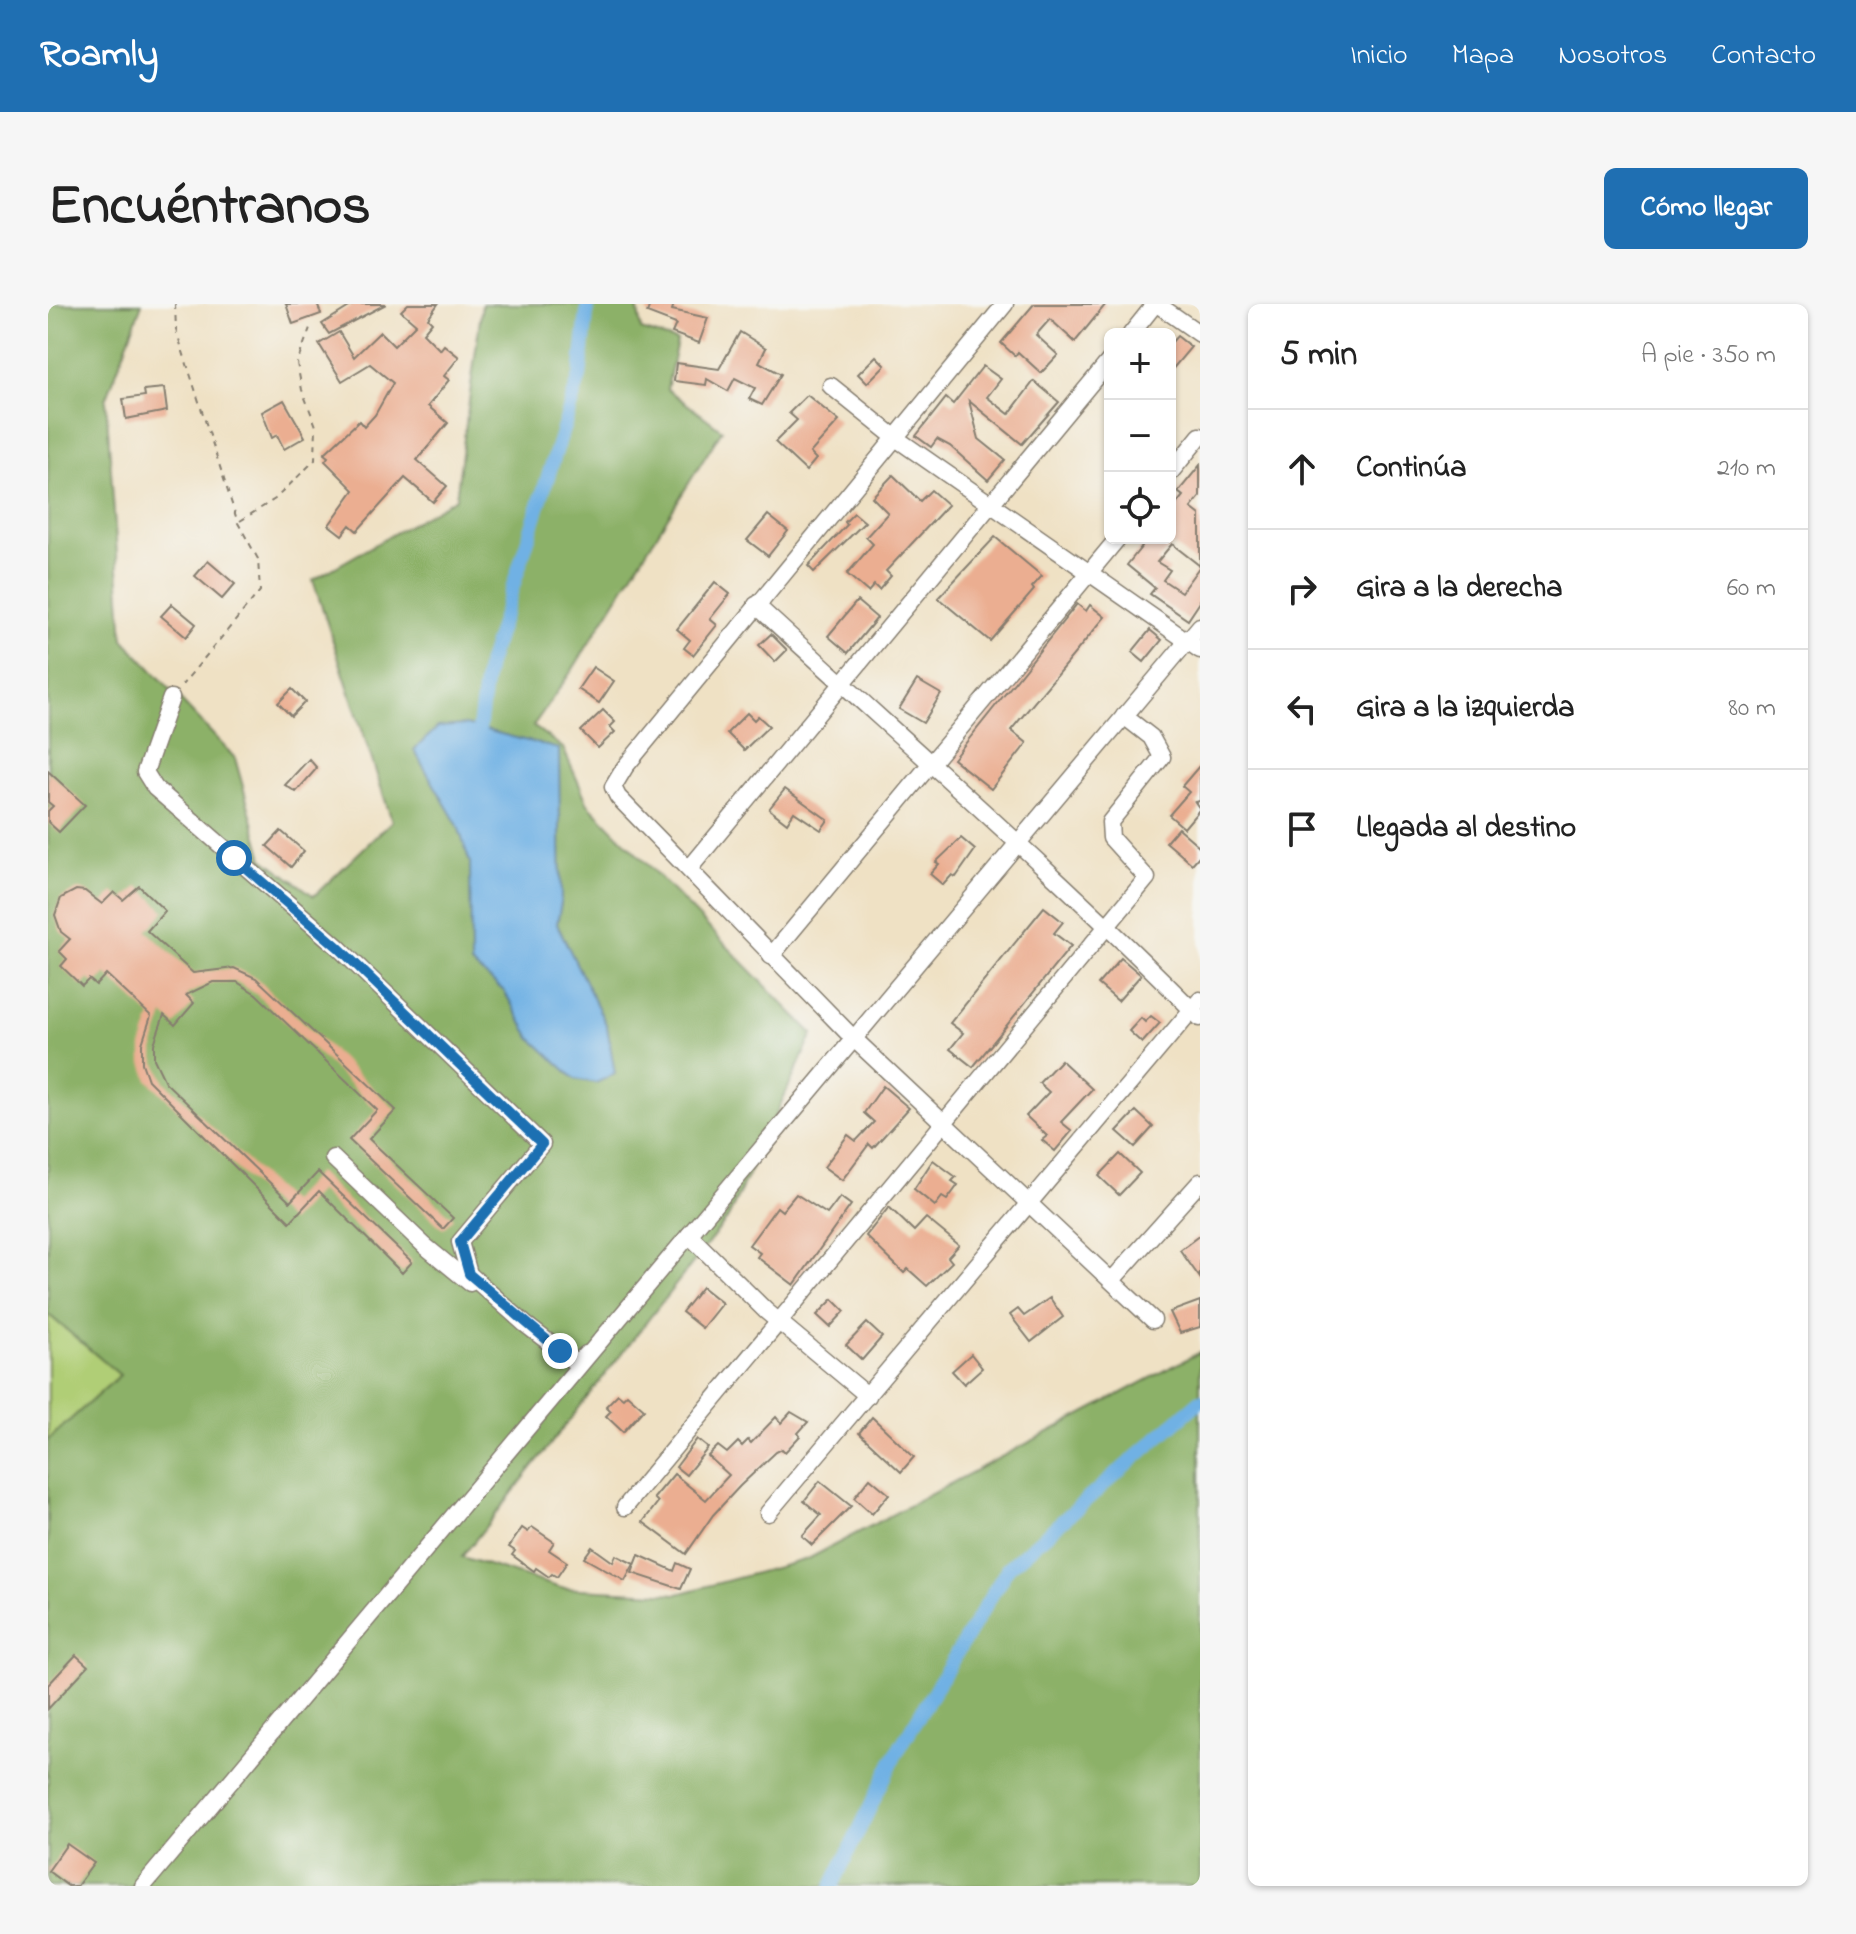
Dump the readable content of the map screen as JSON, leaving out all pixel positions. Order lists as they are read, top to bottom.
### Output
{
  "page": {
    "header": "Roamly",
    "nav": [
      "Inicio",
      "Mapa",
      "Nosotros",
      "Contacto"
    ],
    "title": "Encuéntranos",
    "buttons": "Cómo llegar",
    "heading": ["5 min", "A pie · 350 m"],
    "map_buttons": ["+", "−"],
    "list": [
      ["Continúa", "210 m"],
      ["Gira a la derecha", "60 m"],
      ["Gira a la izquierda", "80 m"],
      "Llegada al destino"
    ]
  }
}
